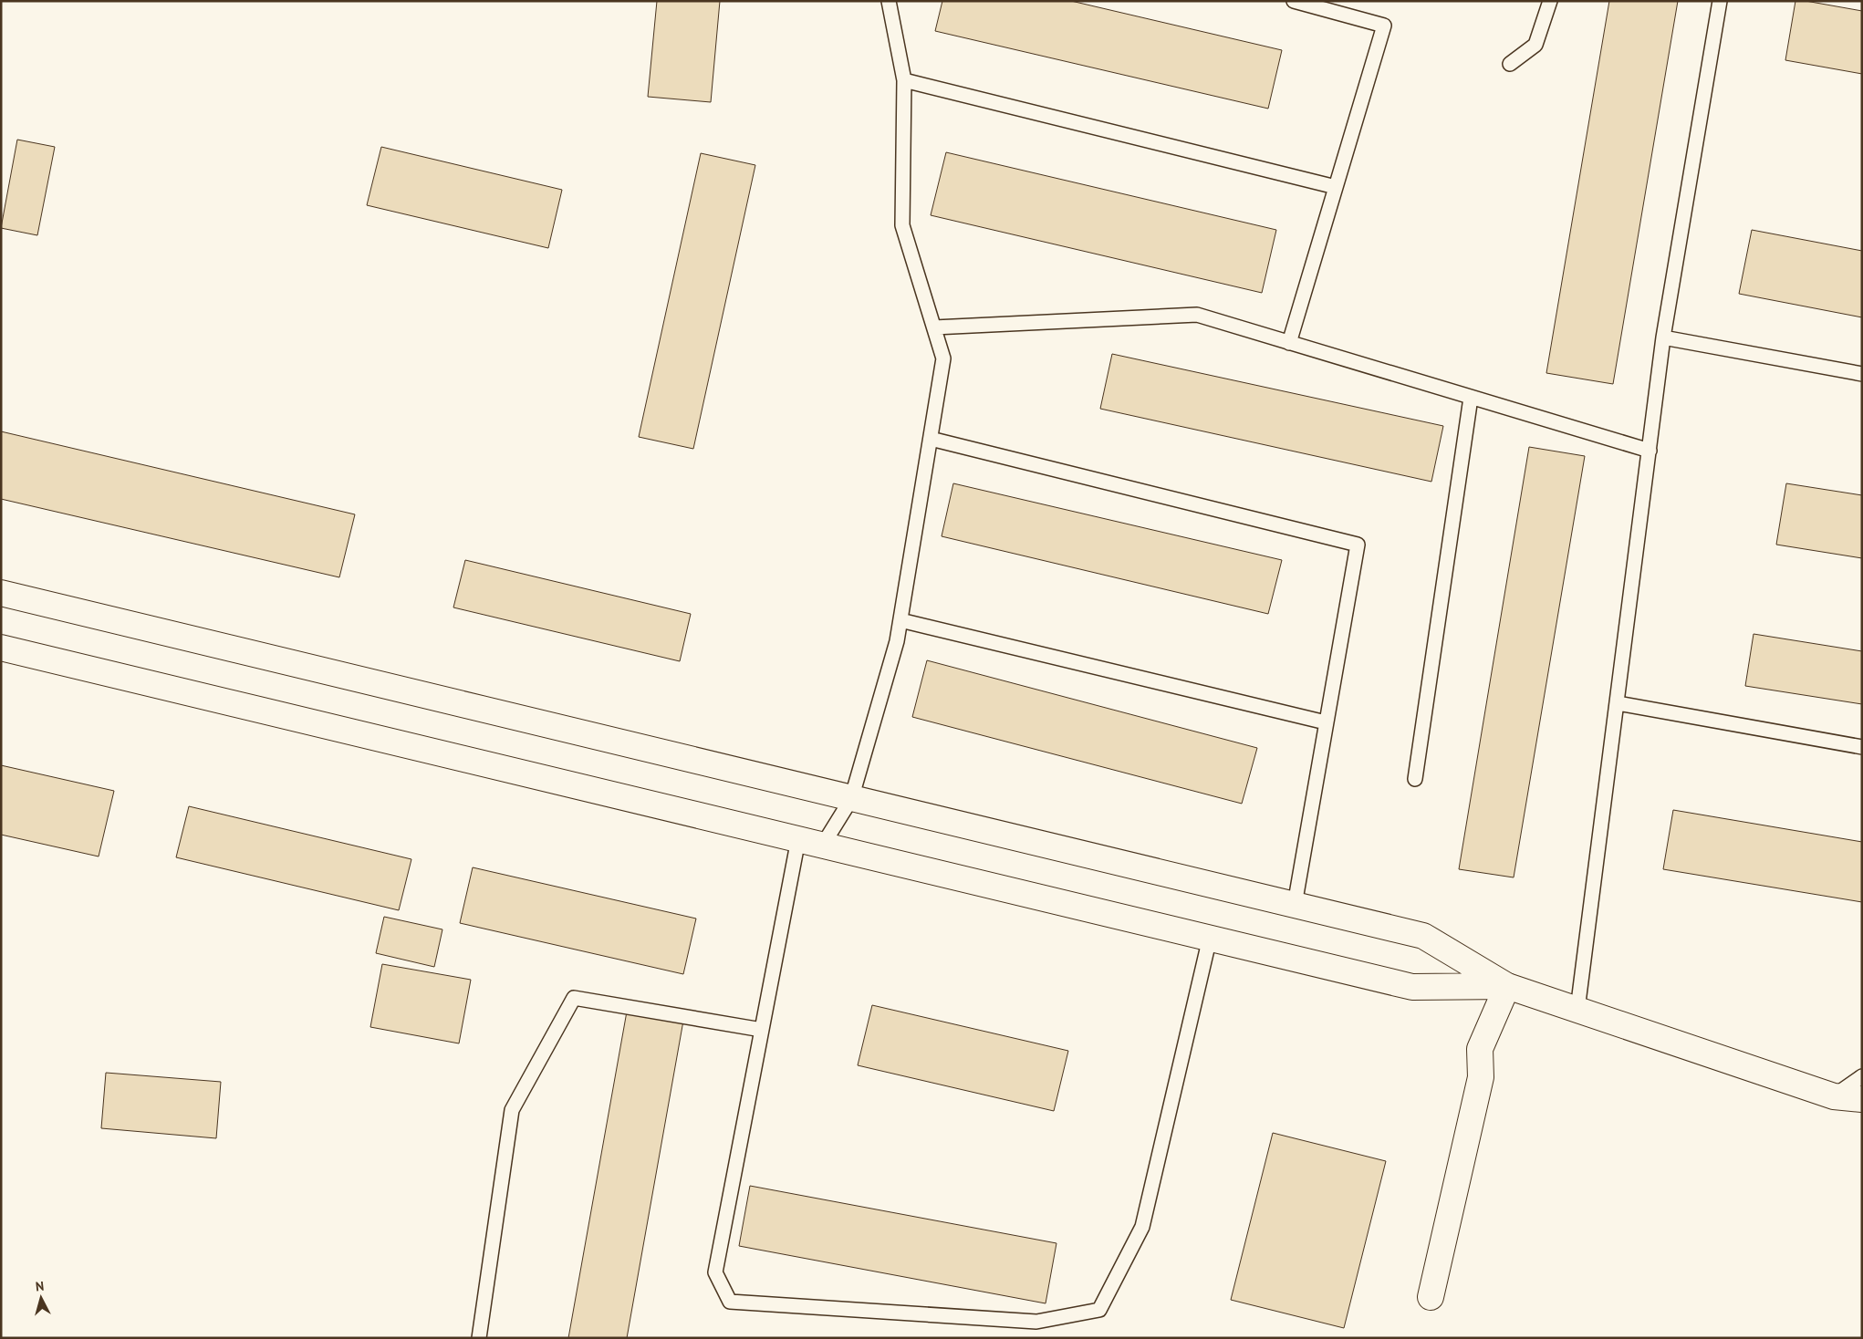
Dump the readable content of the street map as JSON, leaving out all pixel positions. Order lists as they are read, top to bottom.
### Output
{
  "north": "top"
}
